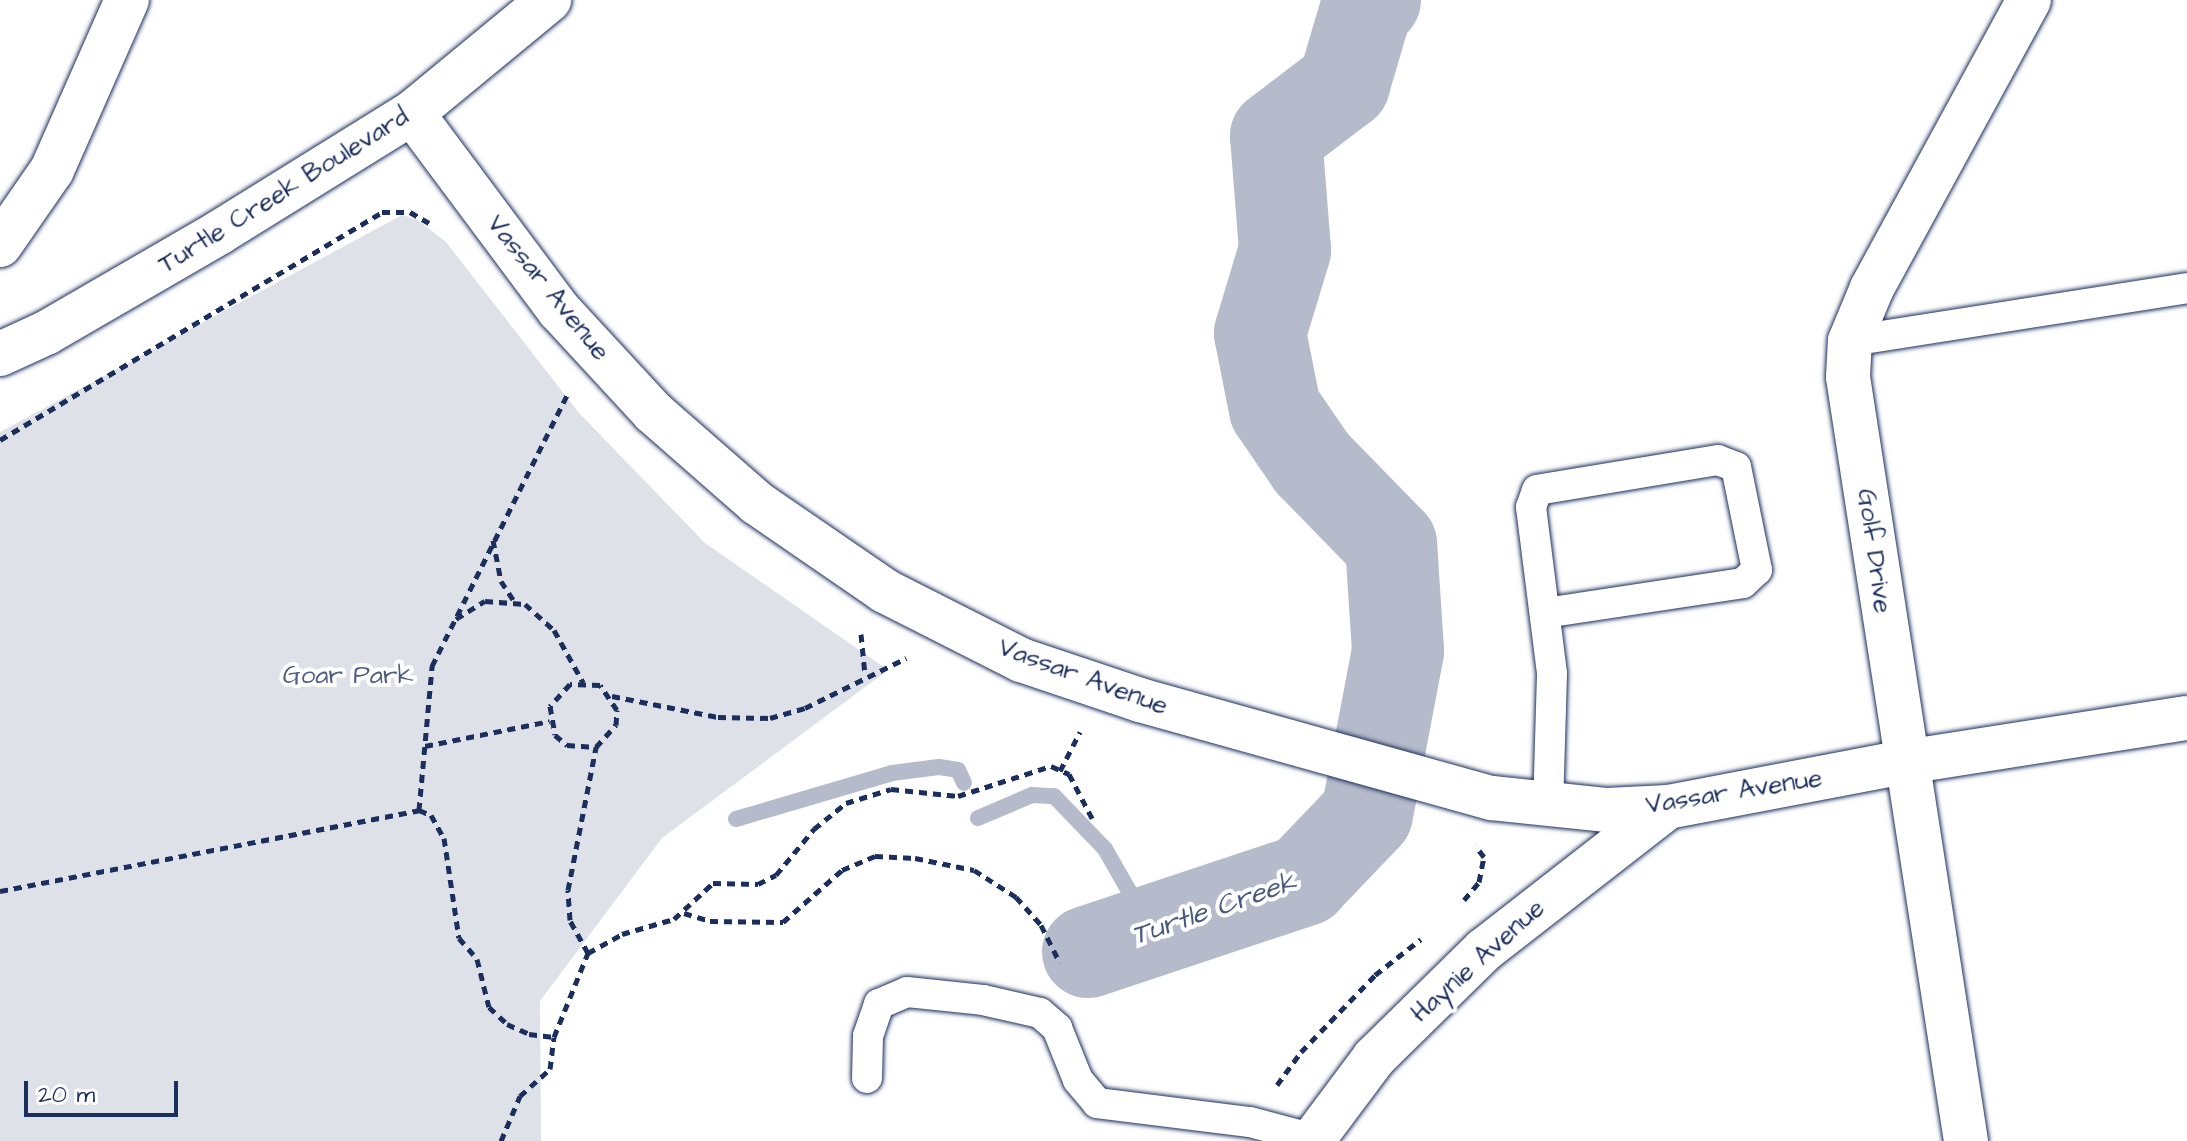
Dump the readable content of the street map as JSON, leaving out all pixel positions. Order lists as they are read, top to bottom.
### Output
{
  "streets": {
    "street": [
      "Turtle Creek Boulevard",
      "Vassar Avenue",
      "Golf Drive",
      "Haynie Avenue"
    ]
  },
  "crossings": [
    ["Turtle Creek Boulevard", "Vassar Avenue"],
    ["Vassar Avenue", "Golf Drive"],
    ["Vassar Avenue", "Haynie Avenue"]
  ],
  "water": ["Turtle Creek"],
  "parks": ["Goar Park"],
  "scale_bar": "20 m"
}
